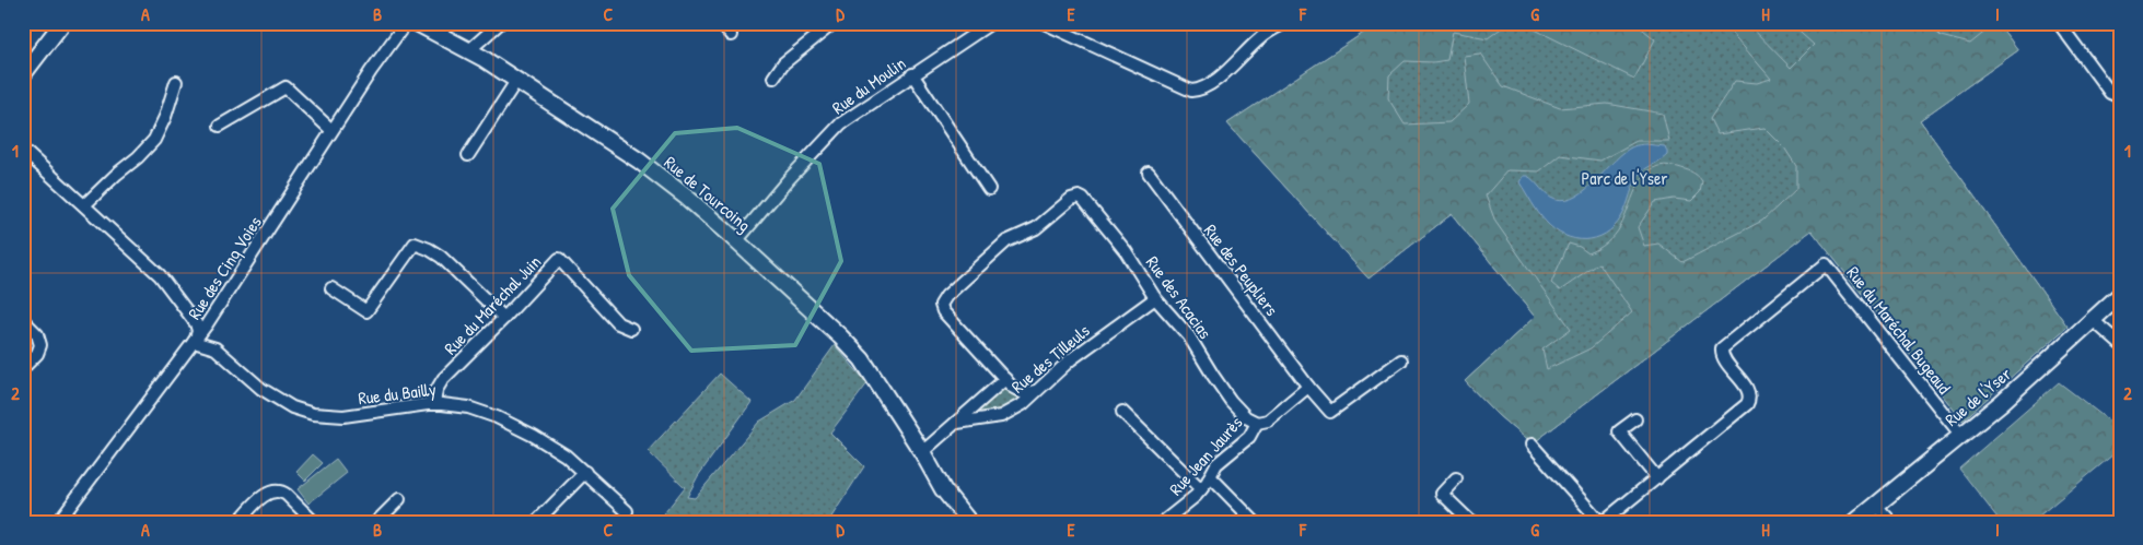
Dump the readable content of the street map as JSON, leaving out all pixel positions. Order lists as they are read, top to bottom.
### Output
{
  "streets": {
    "main road": ["Rue de Tourcoing", "Rue de l'Yser"],
    "street": [
      "Rue du Moulin",
      "Rue des Cinq Voies",
      "Rue des Peupliers",
      "Rue des Acacias",
      "Rue du Maréchal Juin",
      "Rue du Maréchal Bugeaud",
      "Rue des Tilleuls",
      "Rue du Bailly",
      "Rue Jean Jaurès"
    ]
  },
  "crossings": [
    ["Rue du Moulin", "Rue de Tourcoing"],
    ["Rue de Tourcoing", "Rue des Tilleuls"],
    ["Rue des Cinq Voies", "Rue du Bailly"],
    ["Rue des Peupliers", "Rue Jean Jaurès"],
    ["Rue des Acacias", "Rue des Tilleuls"],
    ["Rue des Acacias", "Rue Jean Jaurès"],
    ["Rue du Maréchal Juin", "Rue du Bailly"],
    ["Rue du Maréchal Bugeaud", "Rue de l'Yser"]
  ],
  "parks": ["Parc de l'Yser"],
  "grid": {
    "columns": [
      "A",
      "B",
      "C",
      "D",
      "E",
      "F",
      "G",
      "H",
      "I"
    ],
    "rows": ["1", "2"]
  }
}
